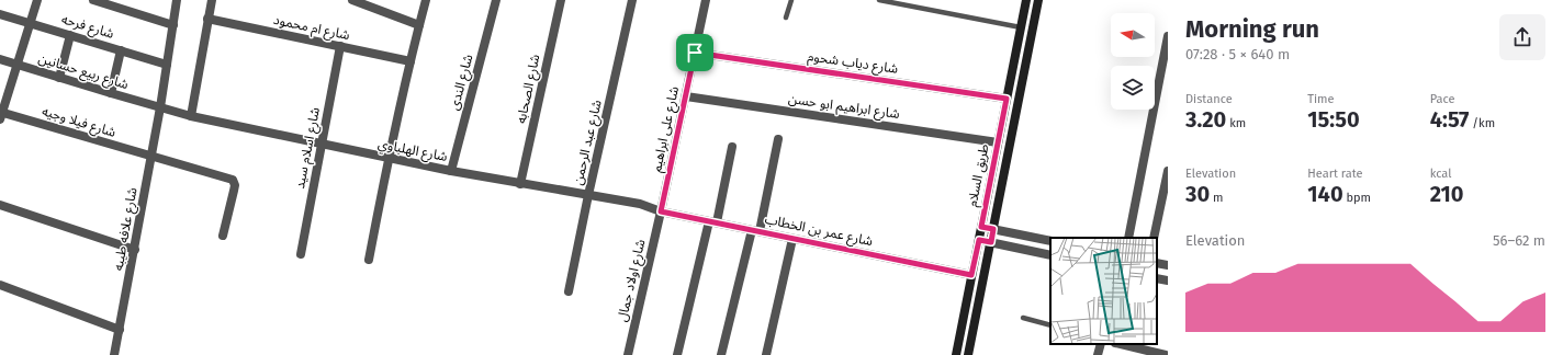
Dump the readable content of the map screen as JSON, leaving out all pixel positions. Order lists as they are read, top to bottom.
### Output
{
  "streets": {
    "main road": ["طريق السلام"],
    "street": [
      "شارع فرحه",
      "شارع ام محمود",
      "شارع دياب شحوم",
      "شارع ربيع حسانين",
      "شارع الندى",
      "شارع الصحابه",
      "شارع ابراهيم ابو حسن",
      "شارع فيلا وجيه",
      "شارع على ابراهيم",
      "شارع عبد الرحمن",
      "شارع اسلام سيد",
      "شارع الهلباوي",
      "شارع علافه طيبه",
      "شارع عمر بن الخطاب",
      "شارع اولاد جمال"
    ]
  },
  "crossings": [
    ["شارع فرحه", "شارع علافه طيبه"],
    ["شارع ام محمود", "شارع اسلام سيد"],
    ["شارع دياب شحوم", "شارع على ابراهيم"],
    ["شارع دياب شحوم", "طريق السلام"],
    ["شارع ربيع حسانين", "شارع الهلباوي"],
    ["شارع ربيع حسانين", "شارع علافه طيبه"],
    ["شارع الندى", "شارع الهلباوي"],
    ["شارع الصحابه", "شارع الهلباوي"],
    ["شارع ابراهيم ابو حسن", "شارع على ابراهيم"],
    ["شارع ابراهيم ابو حسن", "طريق السلام"],
    ["شارع فيلا وجيه", "شارع علافه طيبه"],
    ["شارع على ابراهيم", "شارع الهلباوي"],
    ["شارع على ابراهيم", "شارع عمر بن الخطاب"],
    ["شارع على ابراهيم", "شارع اولاد جمال"],
    ["شارع عبد الرحمن", "شارع الهلباوي"],
    ["شارع اسلام سيد", "شارع الهلباوي"],
    ["شارع الهلباوي", "شارع علافه طيبه"],
    ["شارع الهلباوي", "شارع عمر بن الخطاب"],
    ["شارع الهلباوي", "شارع اولاد جمال"],
    ["طريق السلام", "شارع عمر بن الخطاب"],
    ["شارع عمر بن الخطاب", "شارع اولاد جمال"]
  ],
  "north": "left",
  "page": {
    "heading": ["Morning run", "07:28 · 5 × 640 m"],
    "stats": [
      ["Distance", "3.20 km"],
      ["Time", "15:50"],
      ["Pace", "4:57 /km"],
      ["Elevation", "30 m"],
      ["Heart rate", "140 bpm"],
      ["kcal", "210"]
    ],
    "chart": ["Elevation", "56–62 m"]
  }
}
